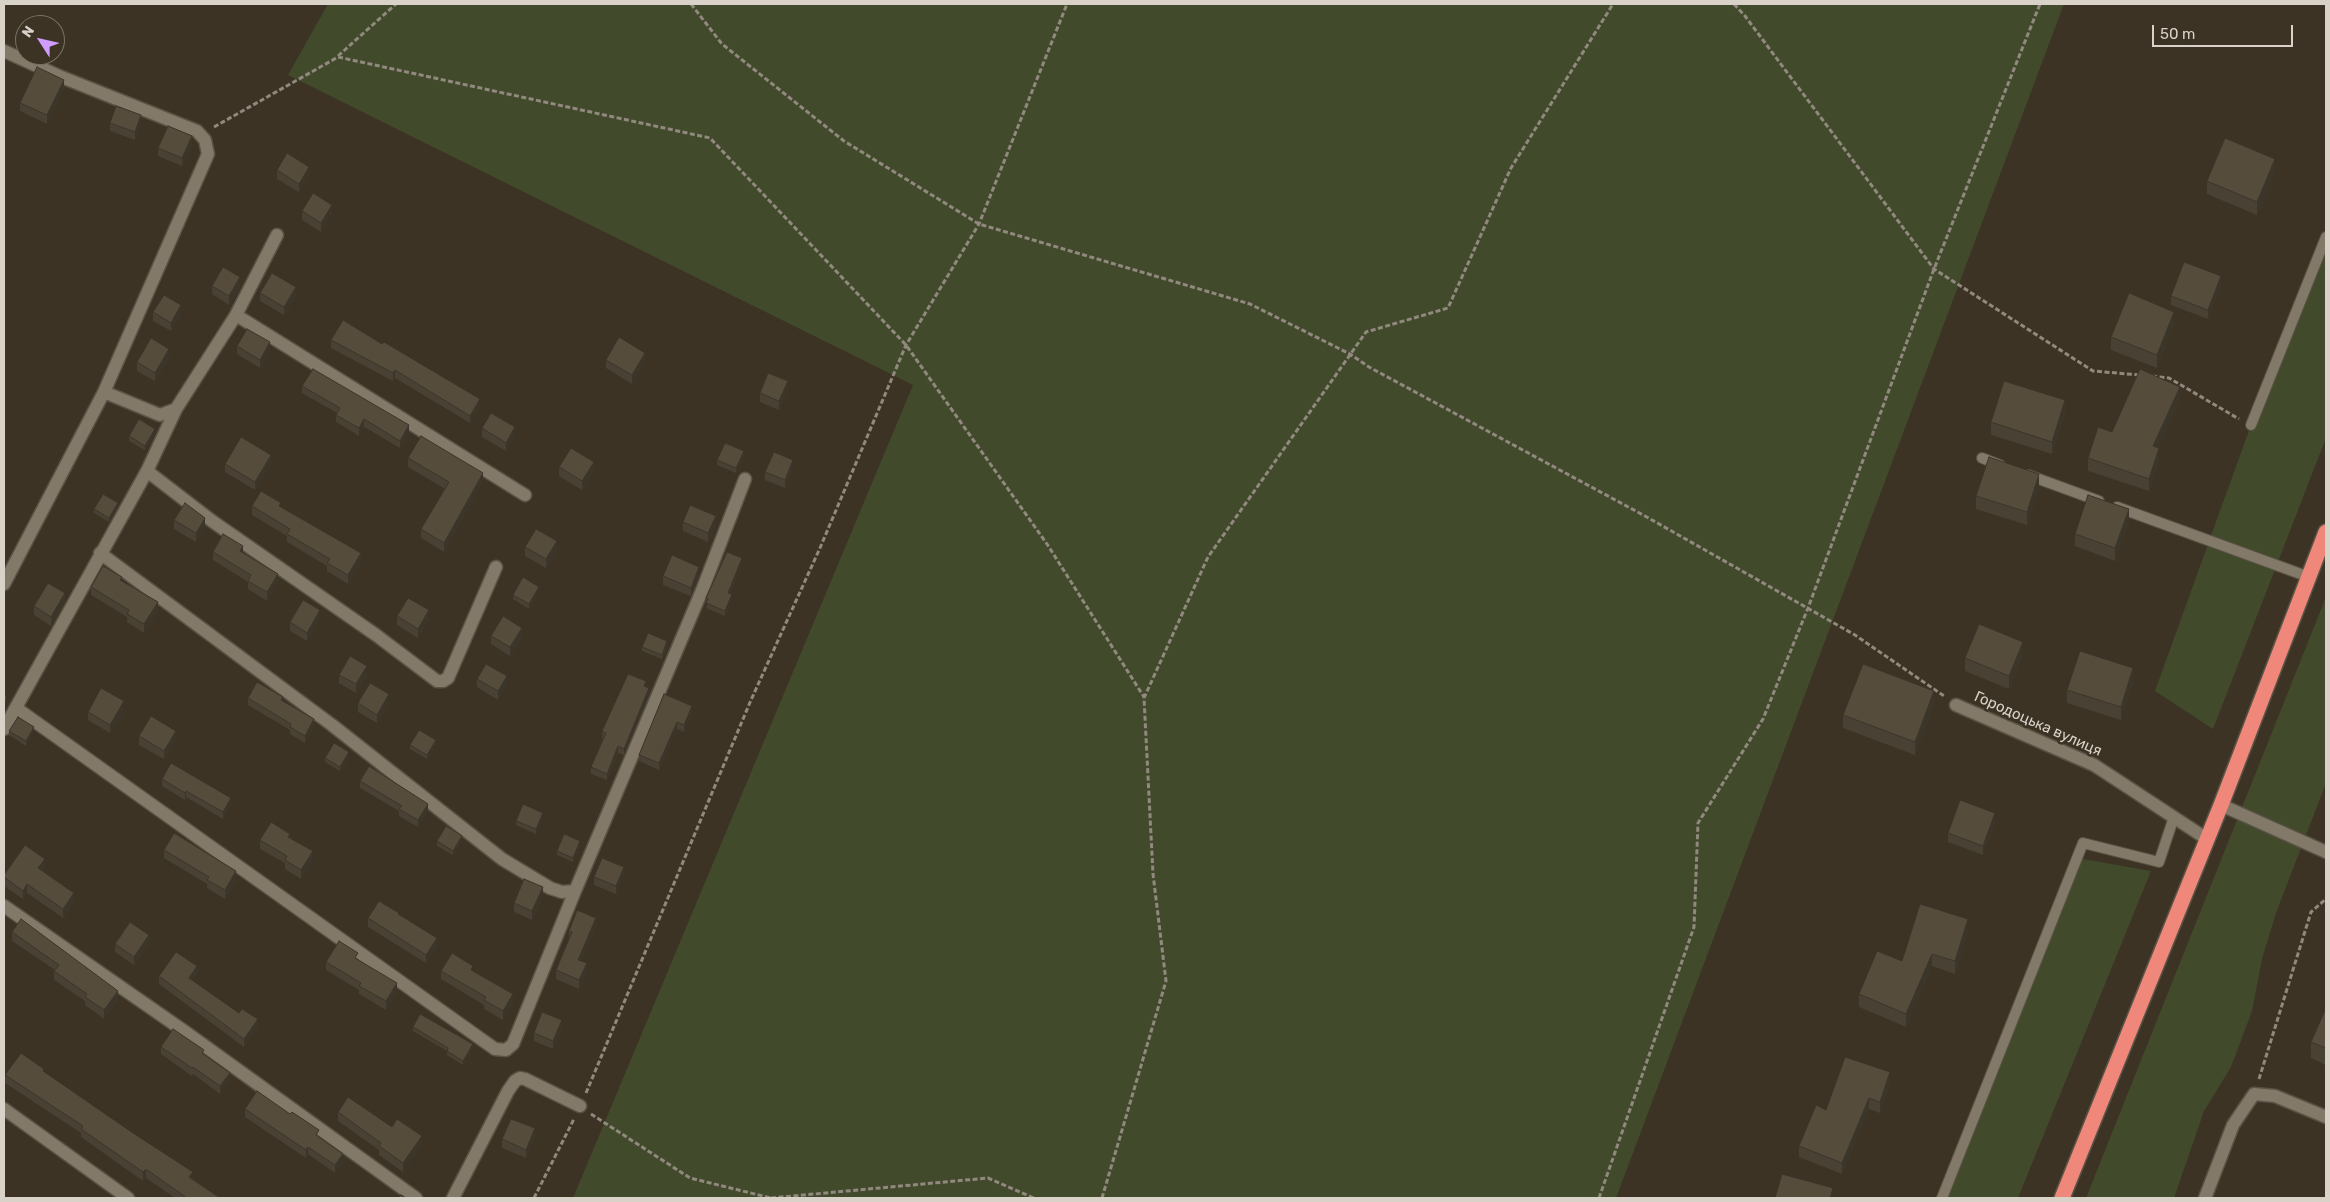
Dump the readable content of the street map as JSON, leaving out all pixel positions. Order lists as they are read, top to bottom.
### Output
{
  "streets": {
    "street": ["Городоцька вулиця"]
  },
  "scale_bar": "50 m",
  "north": "top left"
}
